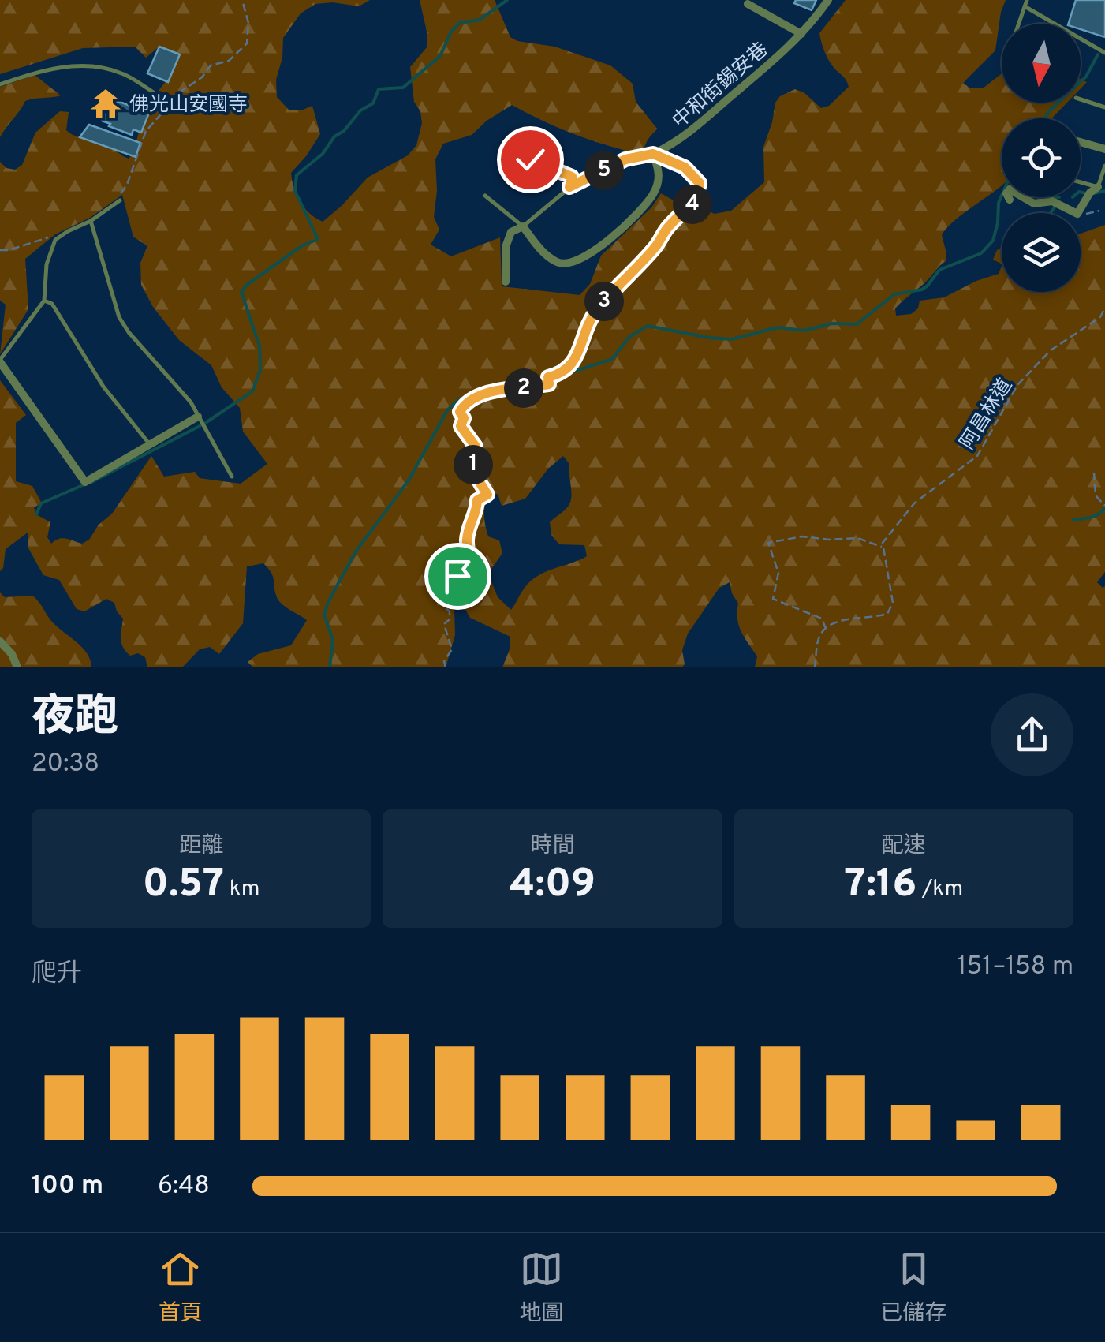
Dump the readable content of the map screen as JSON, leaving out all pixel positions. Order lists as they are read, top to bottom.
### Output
{
  "streets": {
    "street": ["中和街錫安巷"],
    "path": ["阿昌林道"]
  },
  "places": {
    "temple": ["佛光山安國寺"]
  },
  "north": "bottom",
  "page": {
    "pins": [
      "5",
      "4",
      "3",
      "2",
      "1"
    ],
    "heading": ["夜跑", "20:38"],
    "stats": [
      ["距離", "0.57 km"],
      ["時間", "4:09"],
      ["配速", "7:16 /km"]
    ],
    "chart": ["爬升", "151–158 m"],
    "list": [
      {
        "name": "100 m",
        "note": "6:48"
      }
    ],
    "tabs": ["首頁", "地圖", "已儲存"]
  }
}
